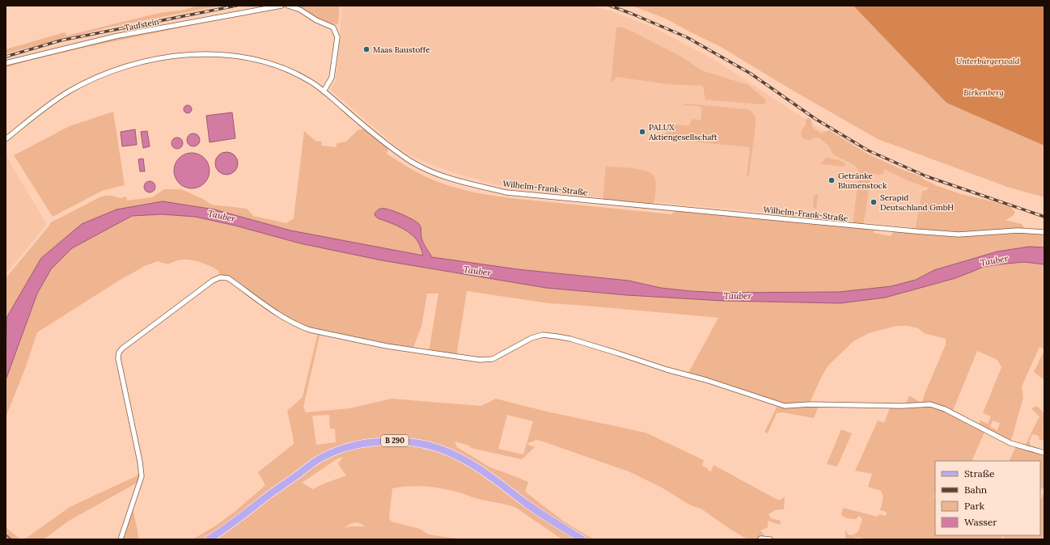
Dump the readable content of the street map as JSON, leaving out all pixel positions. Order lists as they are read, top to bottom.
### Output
{
  "streets": {
    "main road": ["B 290"],
    "street": ["Taufstein", "Wilhelm-Frank-Straße"]
  },
  "water": ["Tauber"],
  "parks": ["Unterbürgerwald", "Birkenberg"],
  "places": [
    "Maas Baustoffe",
    "PALUX Aktiengesellschaft",
    "Getränke Blumenstock",
    "Serapid Deutschland GmbH"
  ],
  "legend": [
    "Straße",
    "Bahn",
    "Park",
    "Wasser"
  ]
}
